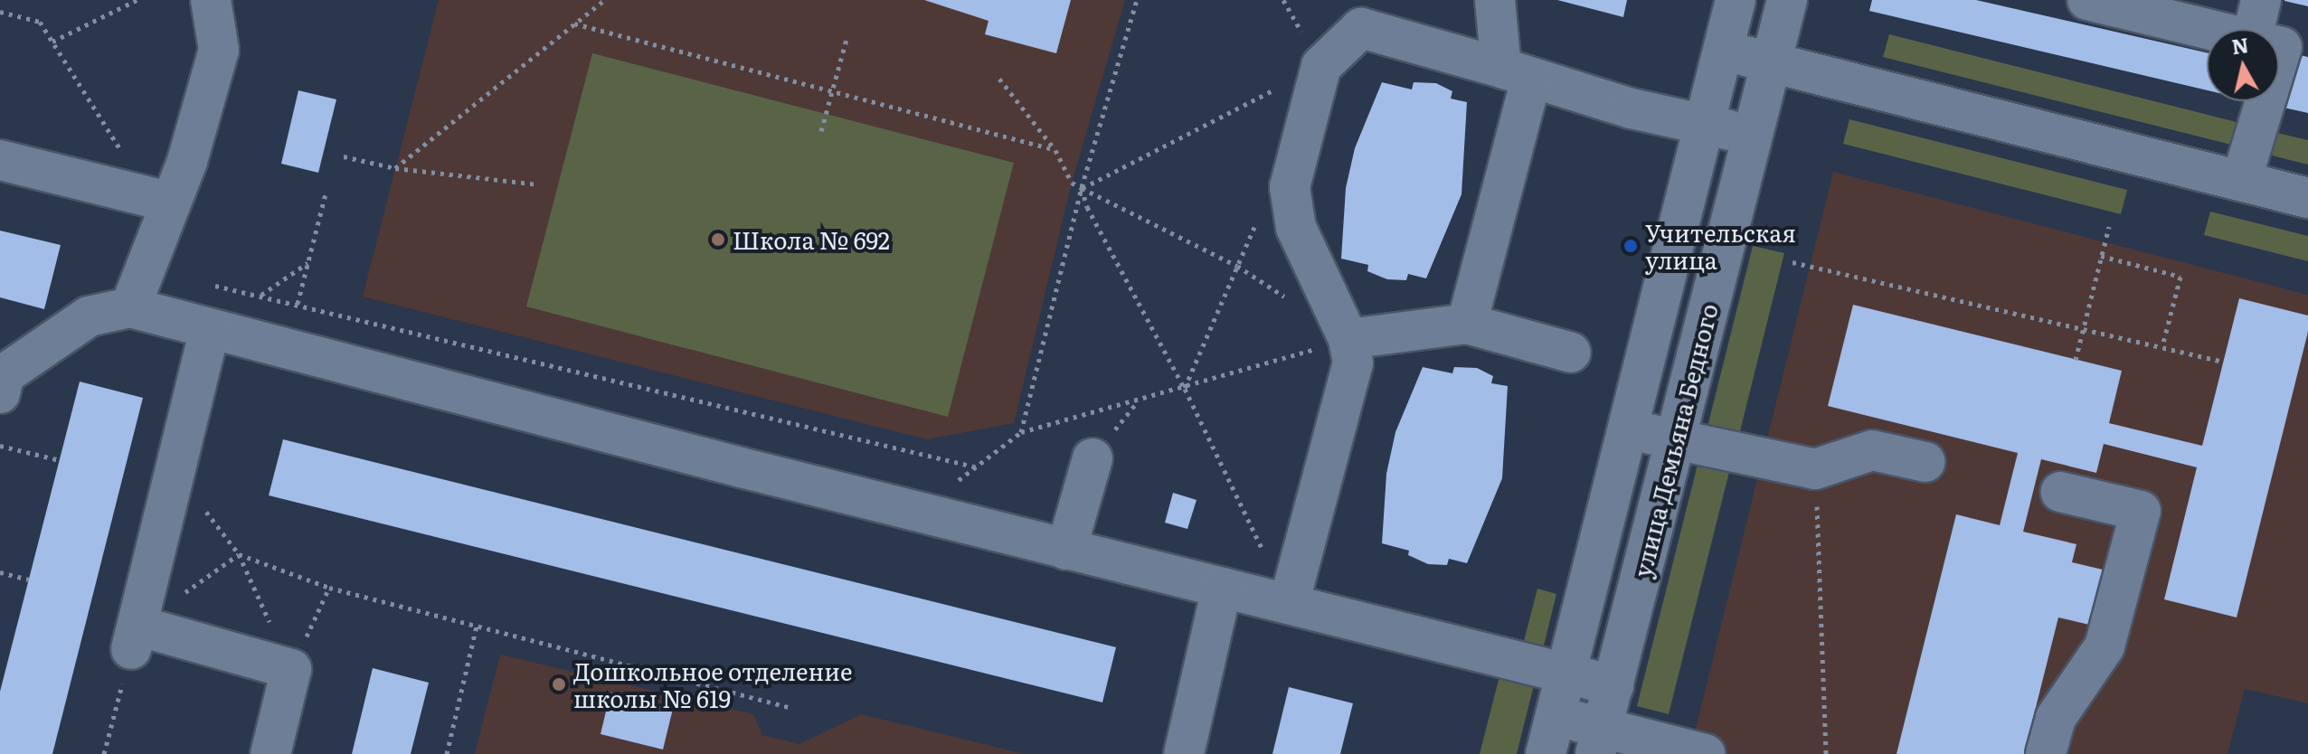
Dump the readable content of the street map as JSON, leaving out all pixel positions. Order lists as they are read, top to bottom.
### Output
{
  "streets": {
    "street": ["улица Демьяна Бедного"]
  },
  "places": ["Школа № 692", "Учительская улица", "Дошкольное отделение школы № 619"],
  "north": "top"
}
